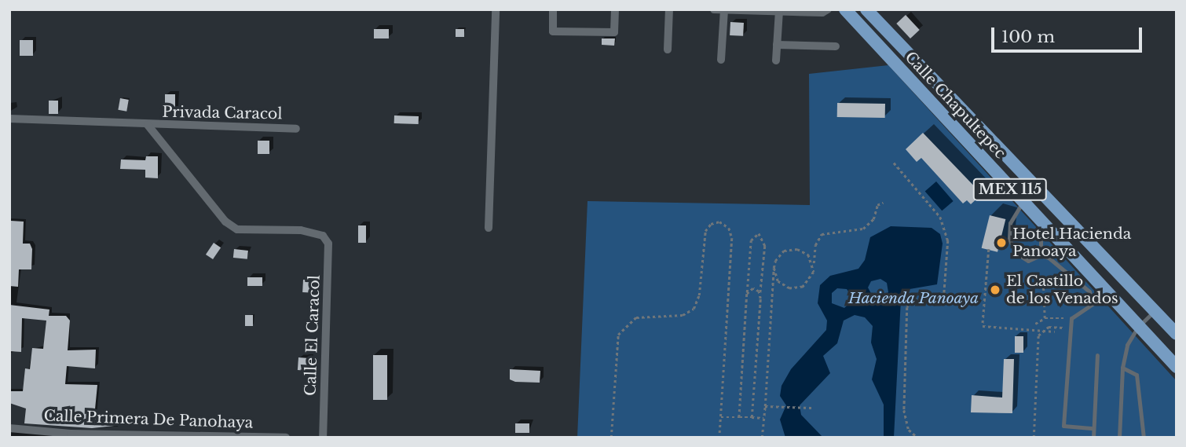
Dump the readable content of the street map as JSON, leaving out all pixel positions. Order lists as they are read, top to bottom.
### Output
{
  "streets": {
    "main road": ["Calle Chapultepec", "MEX 115"],
    "street": ["Privada Caracol", "Calle El Caracol", "Calle Primera De Panohaya"]
  },
  "crossings": [
    ["Privada Caracol", "Calle El Caracol"]
  ],
  "parks": ["Hacienda Panoaya"],
  "places": ["Hotel Hacienda Panoaya", "El Castillo de los Venados"],
  "scale_bar": "100 m"
}
